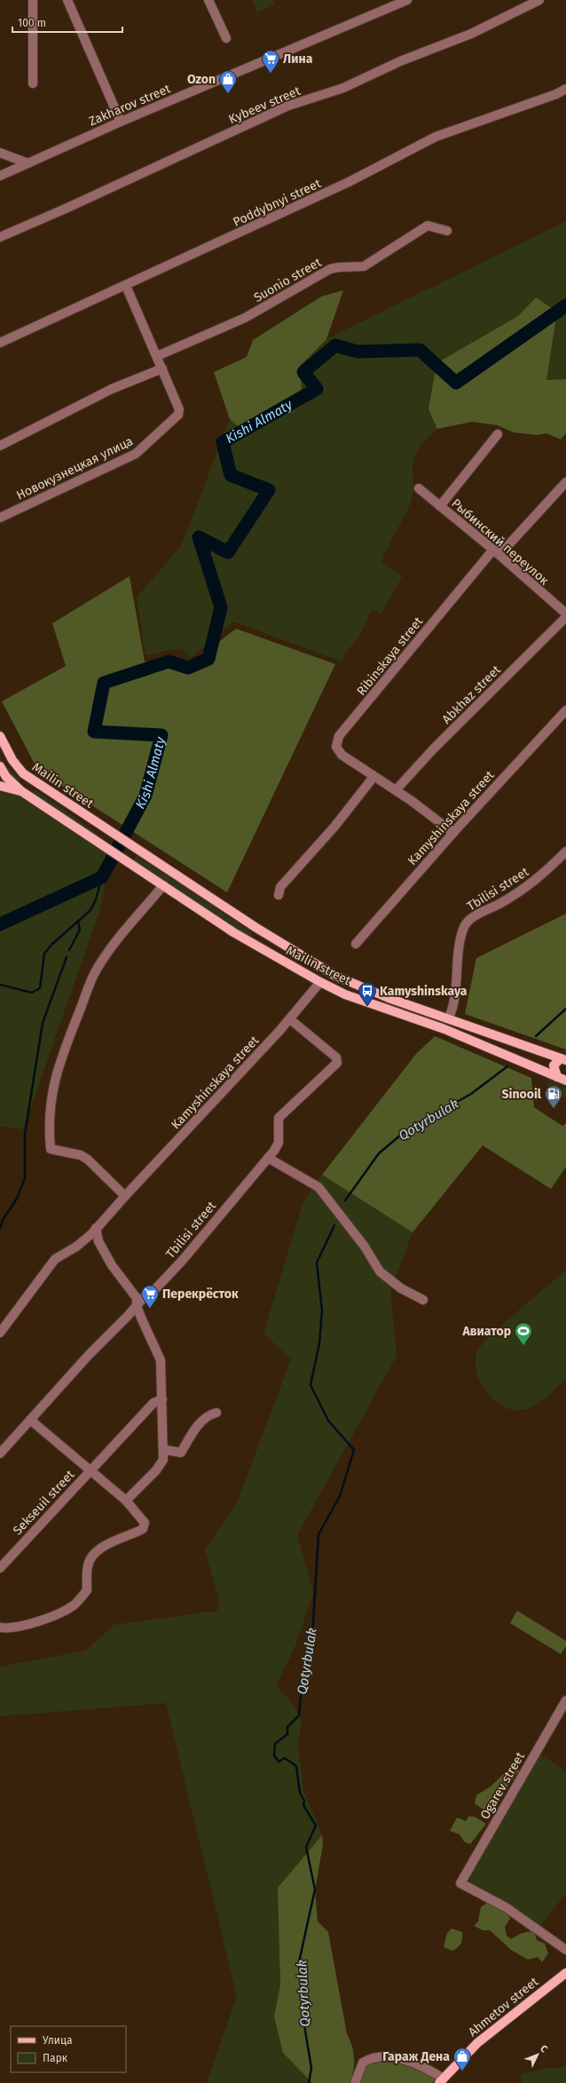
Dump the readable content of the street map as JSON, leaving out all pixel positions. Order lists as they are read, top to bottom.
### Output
{
  "streets": {
    "main road": ["Mailin street", "Ahmetov street"],
    "street": [
      "Zakharov street",
      "Kybeev street",
      "Poddybnyi street",
      "Suonio street",
      "Новокузнецкая улица",
      "Рыбинский переулок",
      "Ribinskaya street",
      "Abkhaz street",
      "Kamyshinskaya street",
      "Tbilisi street",
      "Sekseuil street",
      "Ogarev street"
    ]
  },
  "crossings": [
    ["Poddybnyi street", "Новокузнецкая улица"],
    ["Suonio street", "Новокузнецкая улица"],
    ["Рыбинский переулок", "Ribinskaya street"],
    ["Ribinskaya street", "Abkhaz street"],
    ["Ribinskaya street", "Kamyshinskaya street"],
    ["Mailin street", "Kamyshinskaya street"],
    ["Mailin street", "Tbilisi street"],
    ["Kamyshinskaya street", "Tbilisi street"],
    ["Tbilisi street", "Sekseuil street"]
  ],
  "water": ["Kіshі Almaty", "Qotyrbulak"],
  "places": {
    "supermarket": ["Лина", "Перекрёсток"],
    "shop": ["Ozon", "Гараж Дена"],
    "bus stop": ["Kamyshinskaya"],
    "fuel station": ["Sinooil"],
    "sports": ["Авиатор"]
  },
  "legend": ["Улица", "Парк"],
  "scale_bar": "100 m",
  "north": "top right"
}
